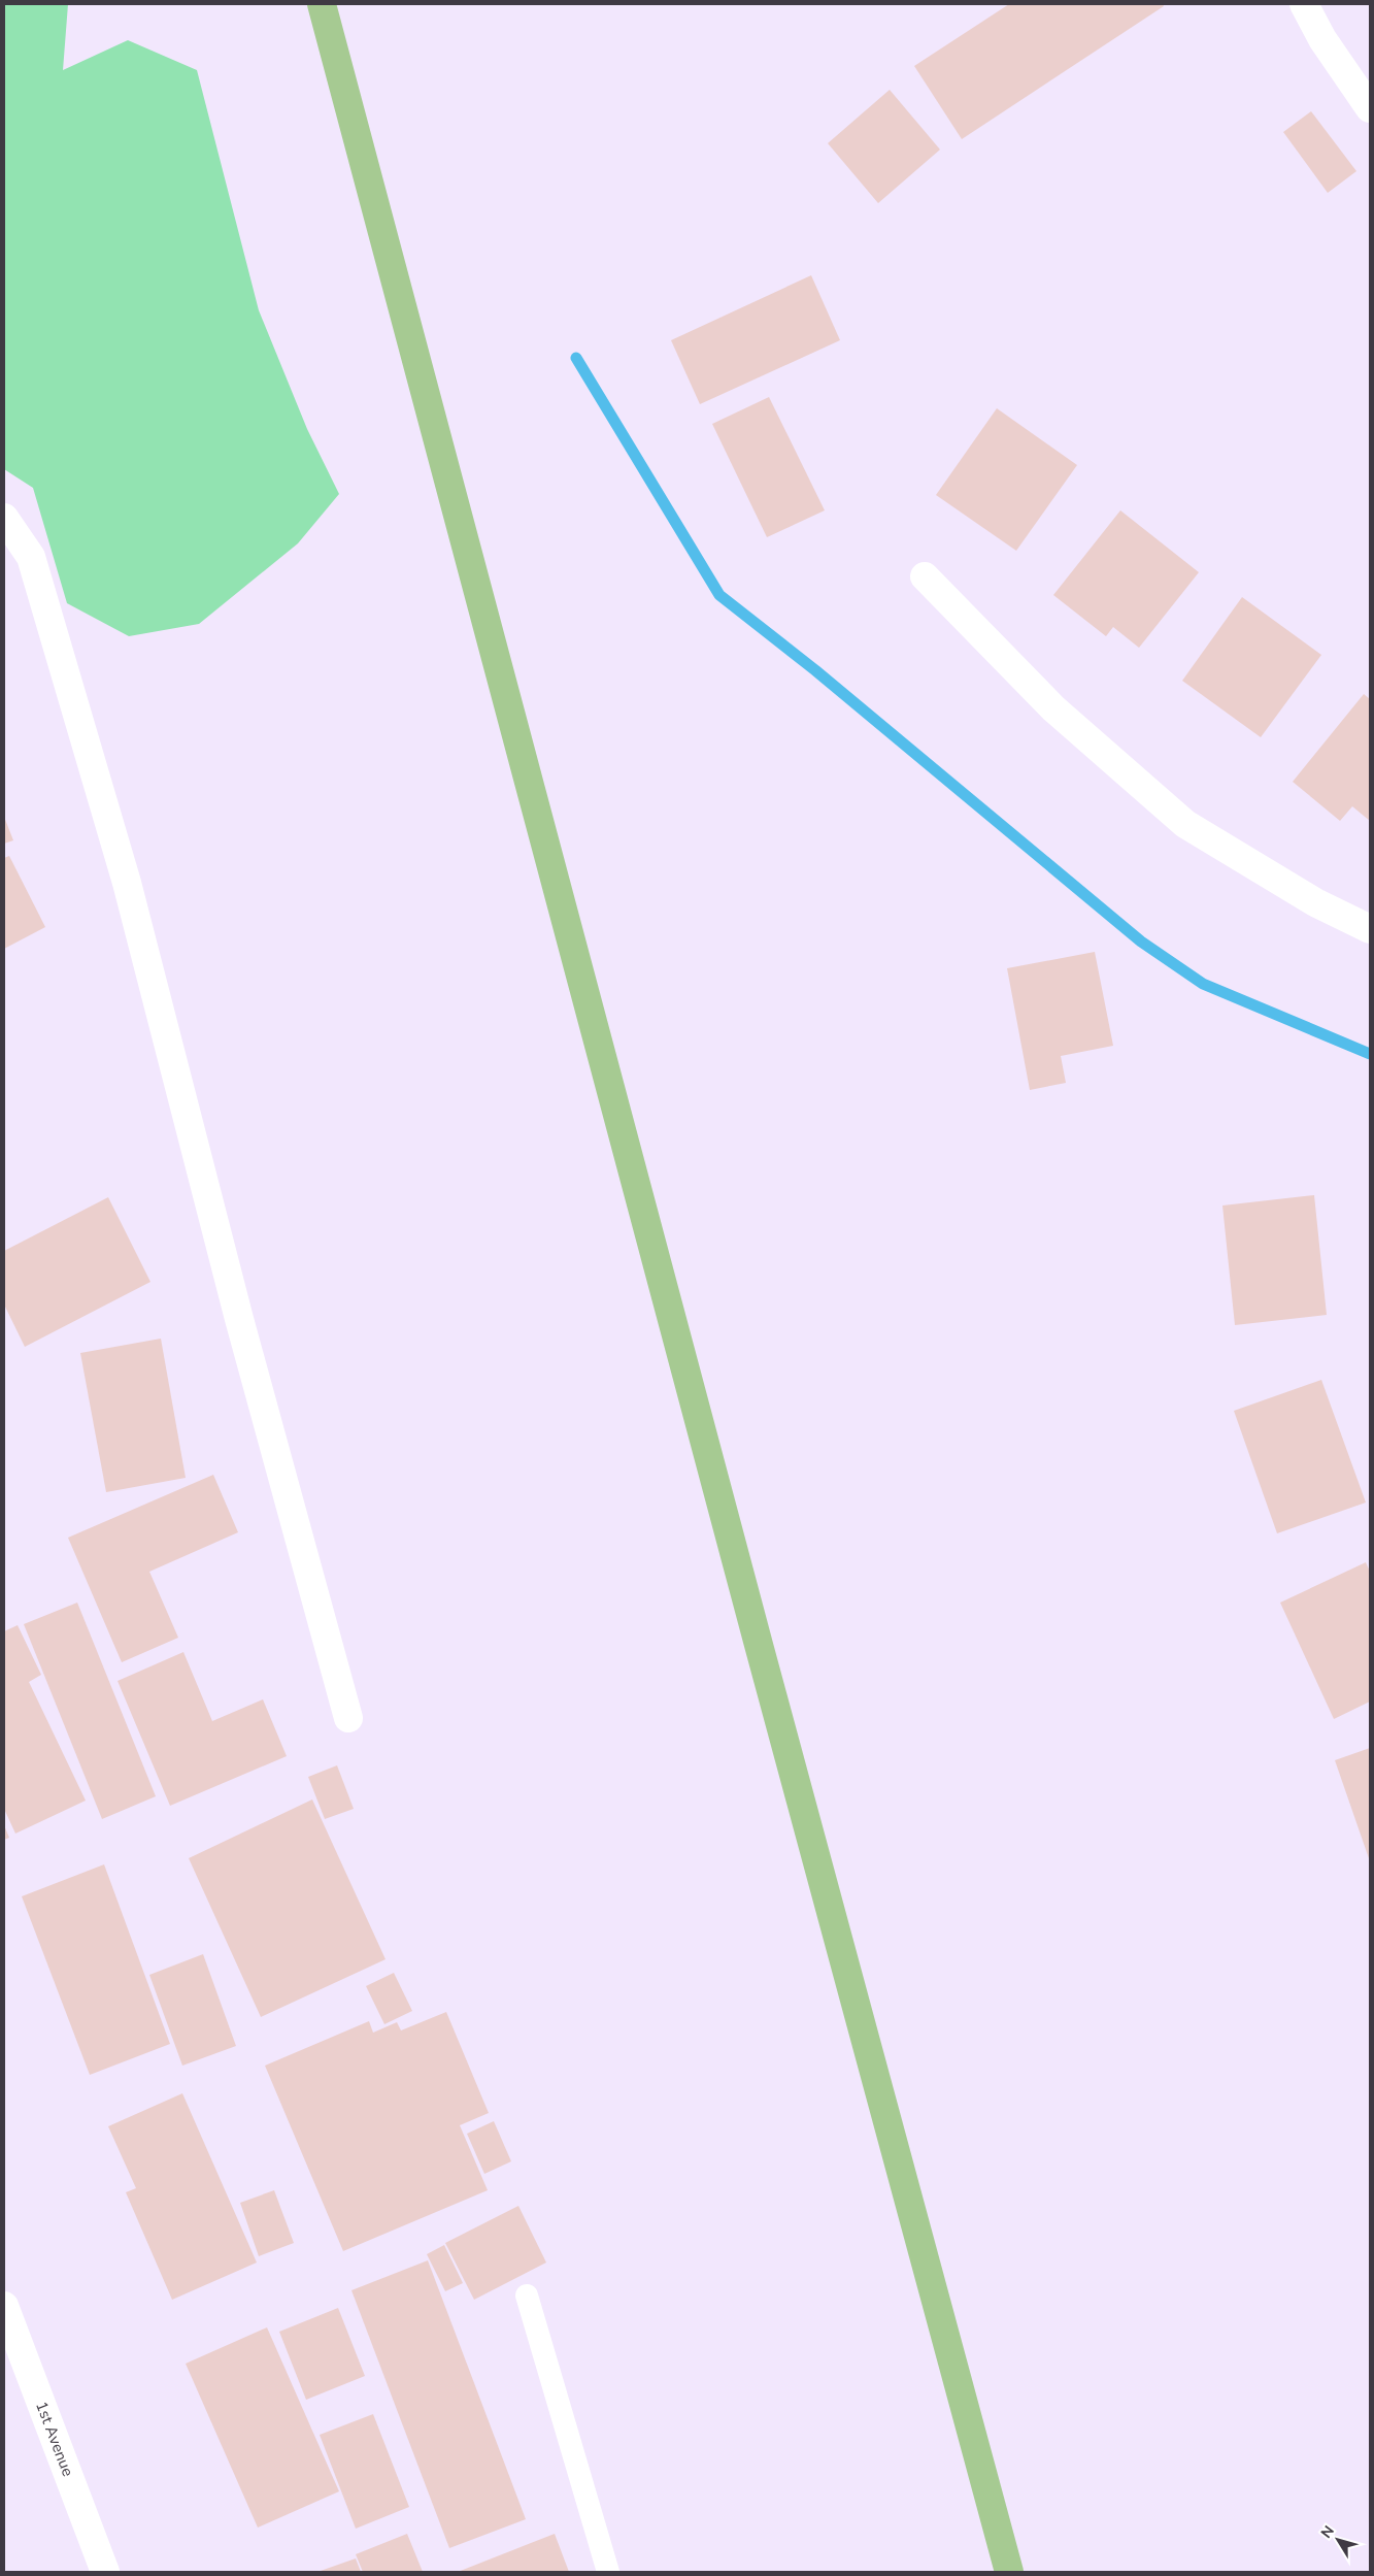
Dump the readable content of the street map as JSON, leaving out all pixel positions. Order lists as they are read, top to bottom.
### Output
{
  "streets": {
    "street": ["1st Avenue"]
  },
  "north": "top left"
}
